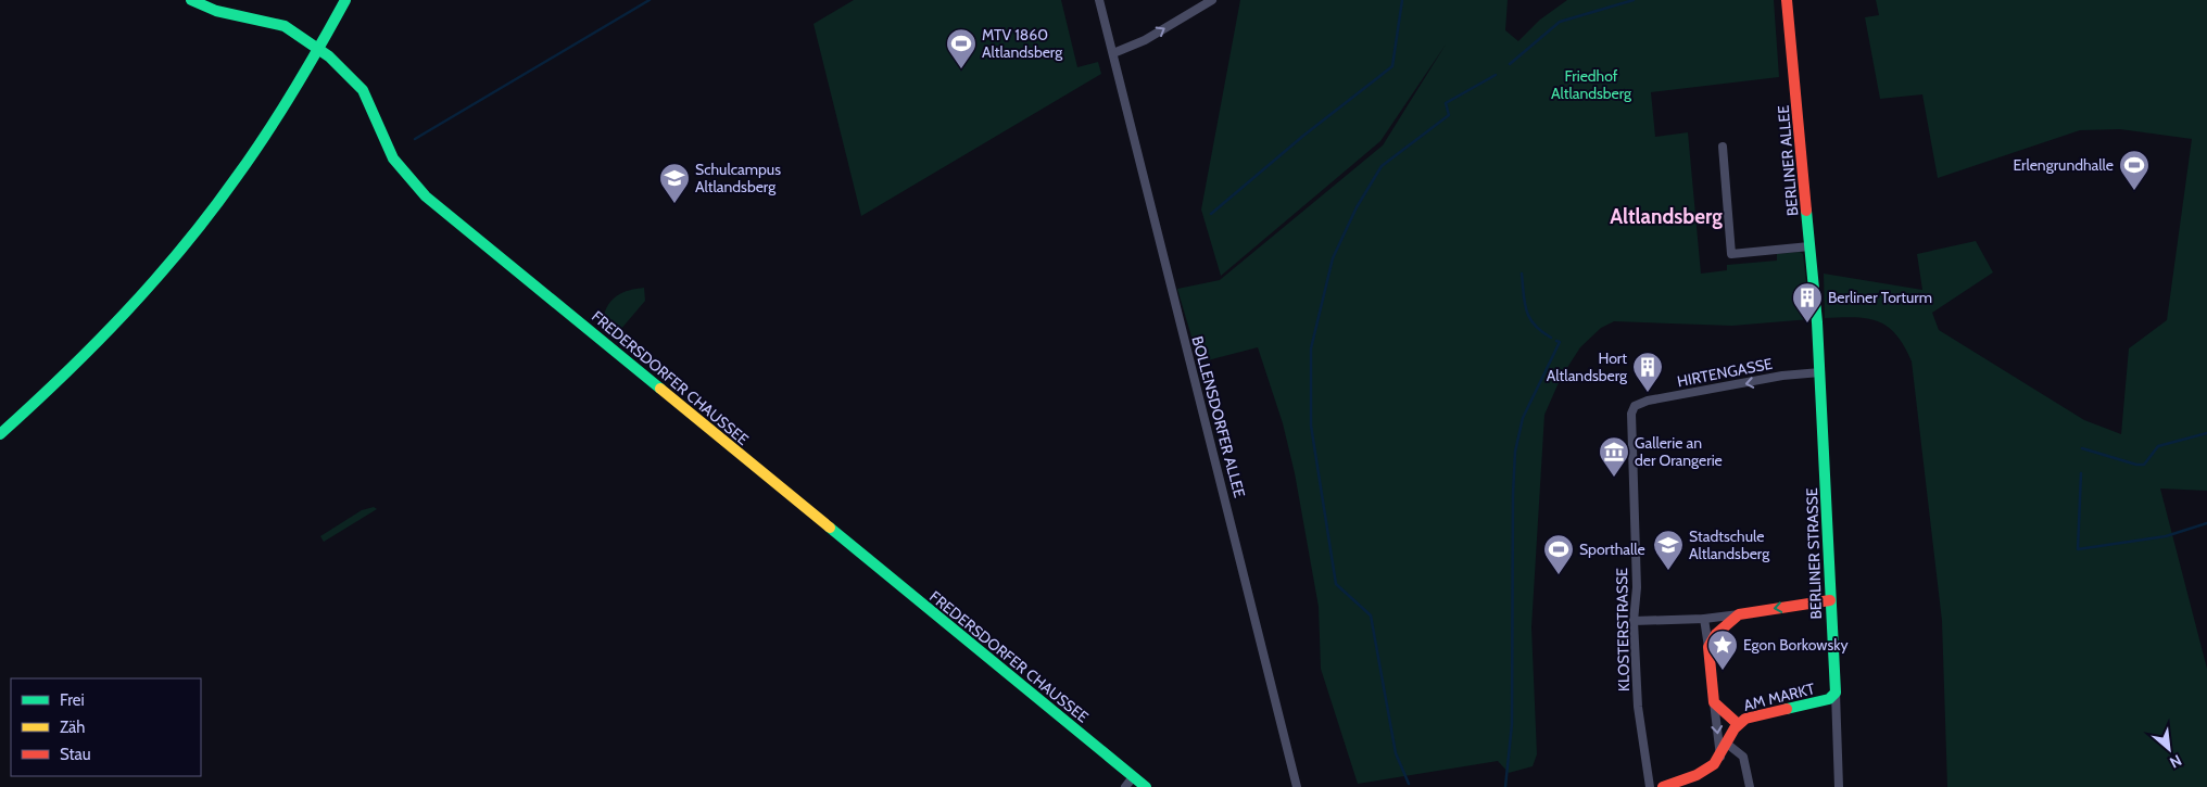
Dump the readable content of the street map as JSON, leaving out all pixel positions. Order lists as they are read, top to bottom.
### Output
{
  "streets": {
    "main road": [
      "BERLINER ALLEE",
      "FREDERSDORFER CHAUSSEE",
      "BERLINER STRASSE",
      "AM MARKT"
    ],
    "street": ["HIRTENGASSE", "BOLLENSDORFER ALLEE", "KLOSTERSTRASSE"]
  },
  "crossings": [
    ["BERLINER ALLEE", "BERLINER STRASSE"],
    ["HIRTENGASSE", "BERLINER STRASSE"],
    ["HIRTENGASSE", "KLOSTERSTRASSE"],
    ["BERLINER STRASSE", "AM MARKT"]
  ],
  "one_way": ["HIRTENGASSE"],
  "districts": ["Altlandsberg"],
  "parks": ["Friedhof Altlandsberg"],
  "places": {
    "sports": ["MTV 1860 Altlandsberg", "Erlengrundhalle", "Sporthalle"],
    "school or university": ["Schulcampus Altlandsberg", "Stadtschule Altlandsberg"],
    "building": ["Berliner Torturm", "Hort Altlandsberg"],
    "museum": ["Gallerie an der Orangerie"],
    "place": ["Egon Borkowsky"]
  },
  "legend": ["Frei", "Zäh", "Stau"],
  "north": "bottom right"
}
